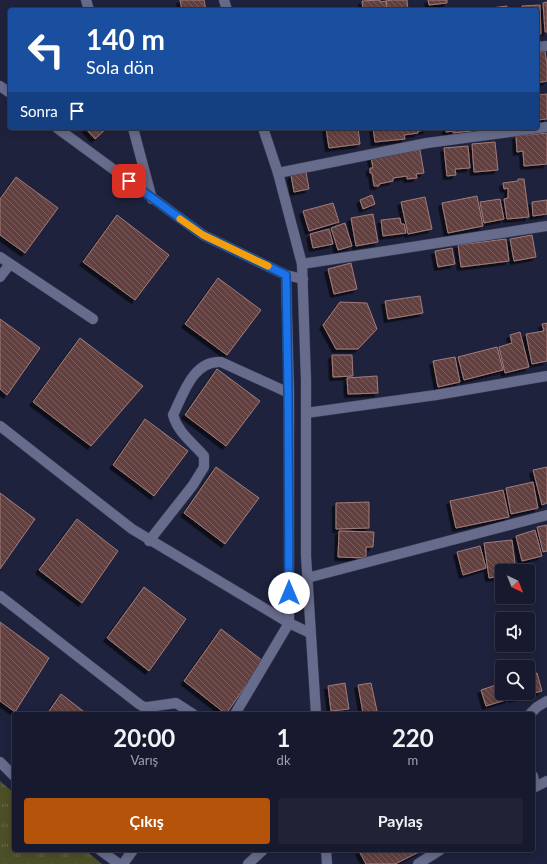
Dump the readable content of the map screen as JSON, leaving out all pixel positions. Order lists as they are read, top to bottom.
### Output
{
  "north": "bottom right",
  "page": {
    "turn": ["140 m", "Sola dön"],
    "then": "Sonra",
    "eta": [
      "20:00",
      "Varış",
      "1",
      "dk",
      "220",
      "m"
    ],
    "buttons": ["Çıkış", "Paylaş"]
  }
}
